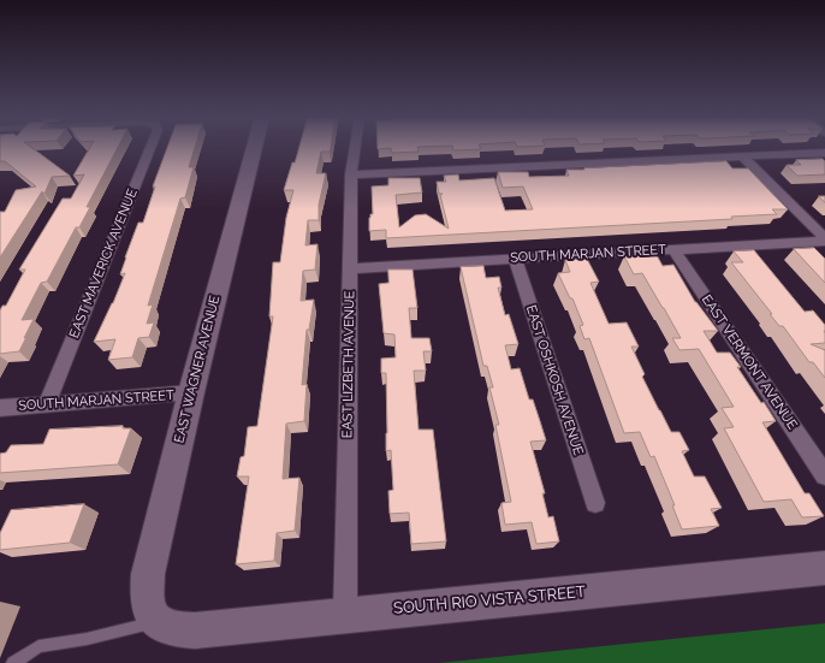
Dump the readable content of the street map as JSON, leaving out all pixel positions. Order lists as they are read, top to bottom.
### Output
{
  "streets": {
    "street": [
      "SOUTH MARJAN STREET",
      "EAST MAVERICK AVENUE",
      "EAST VERMONT AVENUE",
      "EAST LIZBETH AVENUE",
      "EAST WAGNER AVENUE",
      "EAST OSHKOSH AVENUE",
      "SOUTH RIO VISTA STREET"
    ]
  },
  "crossings": [
    ["SOUTH MARJAN STREET", "EAST MAVERICK AVENUE"],
    ["SOUTH MARJAN STREET", "EAST VERMONT AVENUE"],
    ["SOUTH MARJAN STREET", "EAST LIZBETH AVENUE"],
    ["SOUTH MARJAN STREET", "EAST WAGNER AVENUE"],
    ["SOUTH MARJAN STREET", "EAST OSHKOSH AVENUE"],
    ["EAST LIZBETH AVENUE", "SOUTH RIO VISTA STREET"],
    ["EAST WAGNER AVENUE", "SOUTH RIO VISTA STREET"]
  ]
}
